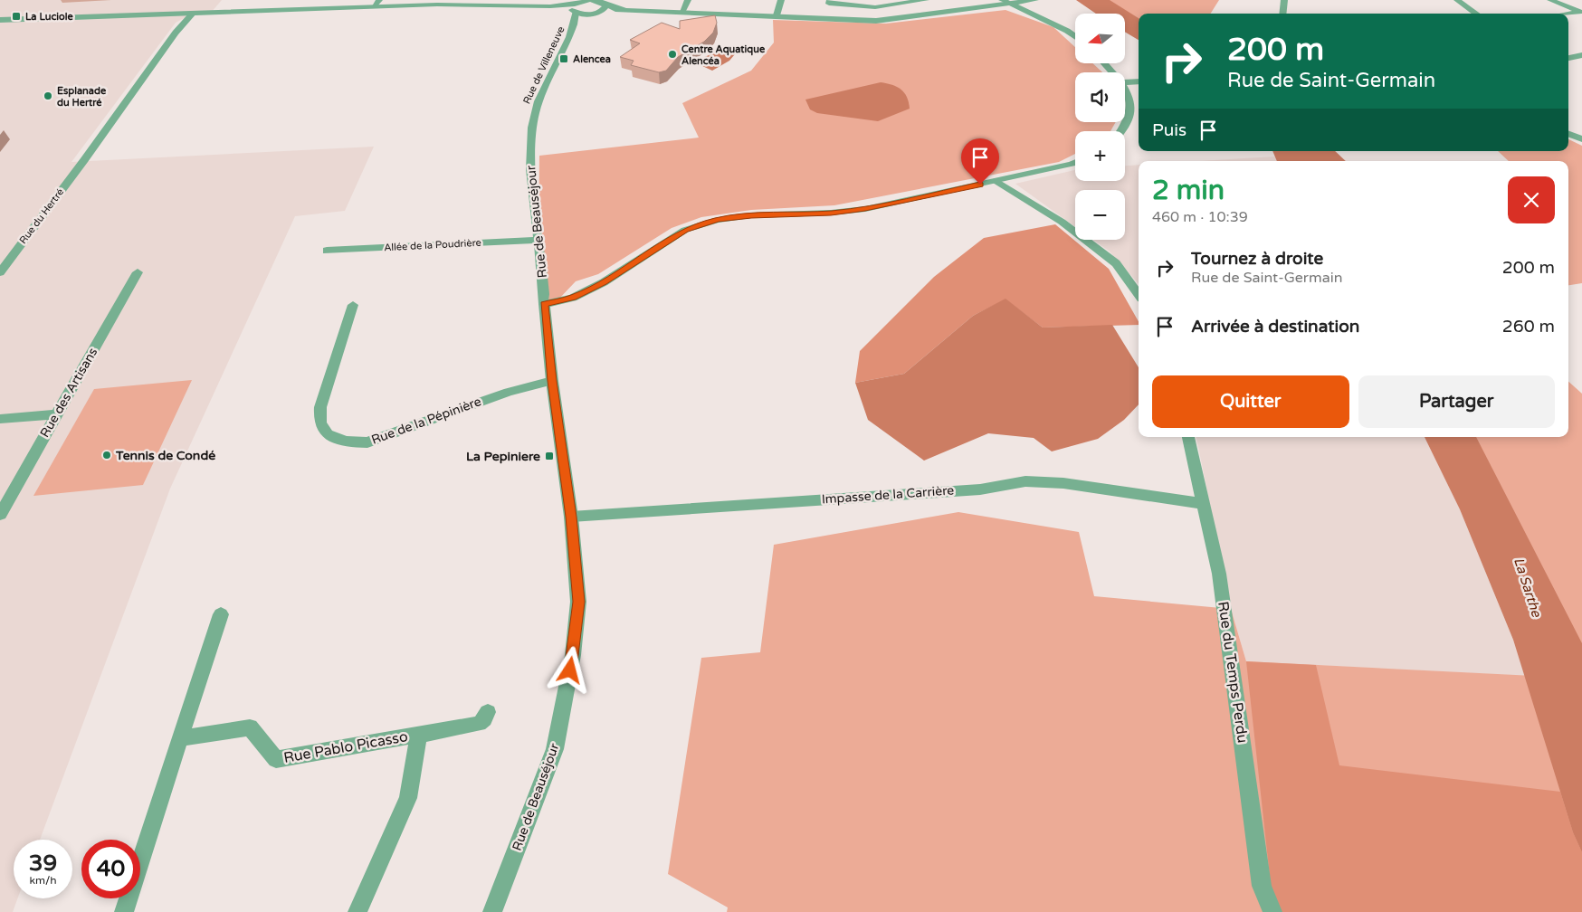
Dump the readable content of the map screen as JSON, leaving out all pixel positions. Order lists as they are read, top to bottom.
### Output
{
  "streets": {
    "street": [
      "Rue de Villeneuve",
      "Rue du Hertré",
      "Rue de Beauséjour",
      "Allée de la Poudrière",
      "Rue des Artisans",
      "Rue de la Pépinière",
      "Impasse de la Carrière",
      "Rue du Temps Perdu",
      "Rue Pablo Picasso"
    ]
  },
  "crossings": [
    ["Rue de Villeneuve", "Rue de Beauséjour"],
    ["Rue de Beauséjour", "Allée de la Poudrière"],
    ["Rue de Beauséjour", "Rue de la Pépinière"],
    ["Rue de Beauséjour", "Impasse de la Carrière"],
    ["Impasse de la Carrière", "Rue du Temps Perdu"]
  ],
  "water": ["La Sarthe"],
  "places": {
    "transit": ["La Luciole", "Alencea", "La Pepiniere"],
    "other": ["Centre Aquatique Alencéa", "Esplanade du Hertré", "Tennis de Condé"]
  },
  "north": "left",
  "page": {
    "map_buttons": ["+", "−"],
    "turn": ["200 m", "Rue de Saint-Germain"],
    "then": "Puis",
    "heading": ["2 min", "460 m · 10:39"],
    "list": [
      {
        "name": "Tournez à droite",
        "note": "Rue de Saint-Germain",
        "value": "200 m"
      },
      {
        "name": "Arrivée à destination",
        "value": "260 m"
      }
    ],
    "buttons": ["Quitter", "Partager"],
    "speed": "39 km/h",
    "limit": "40"
  }
}
